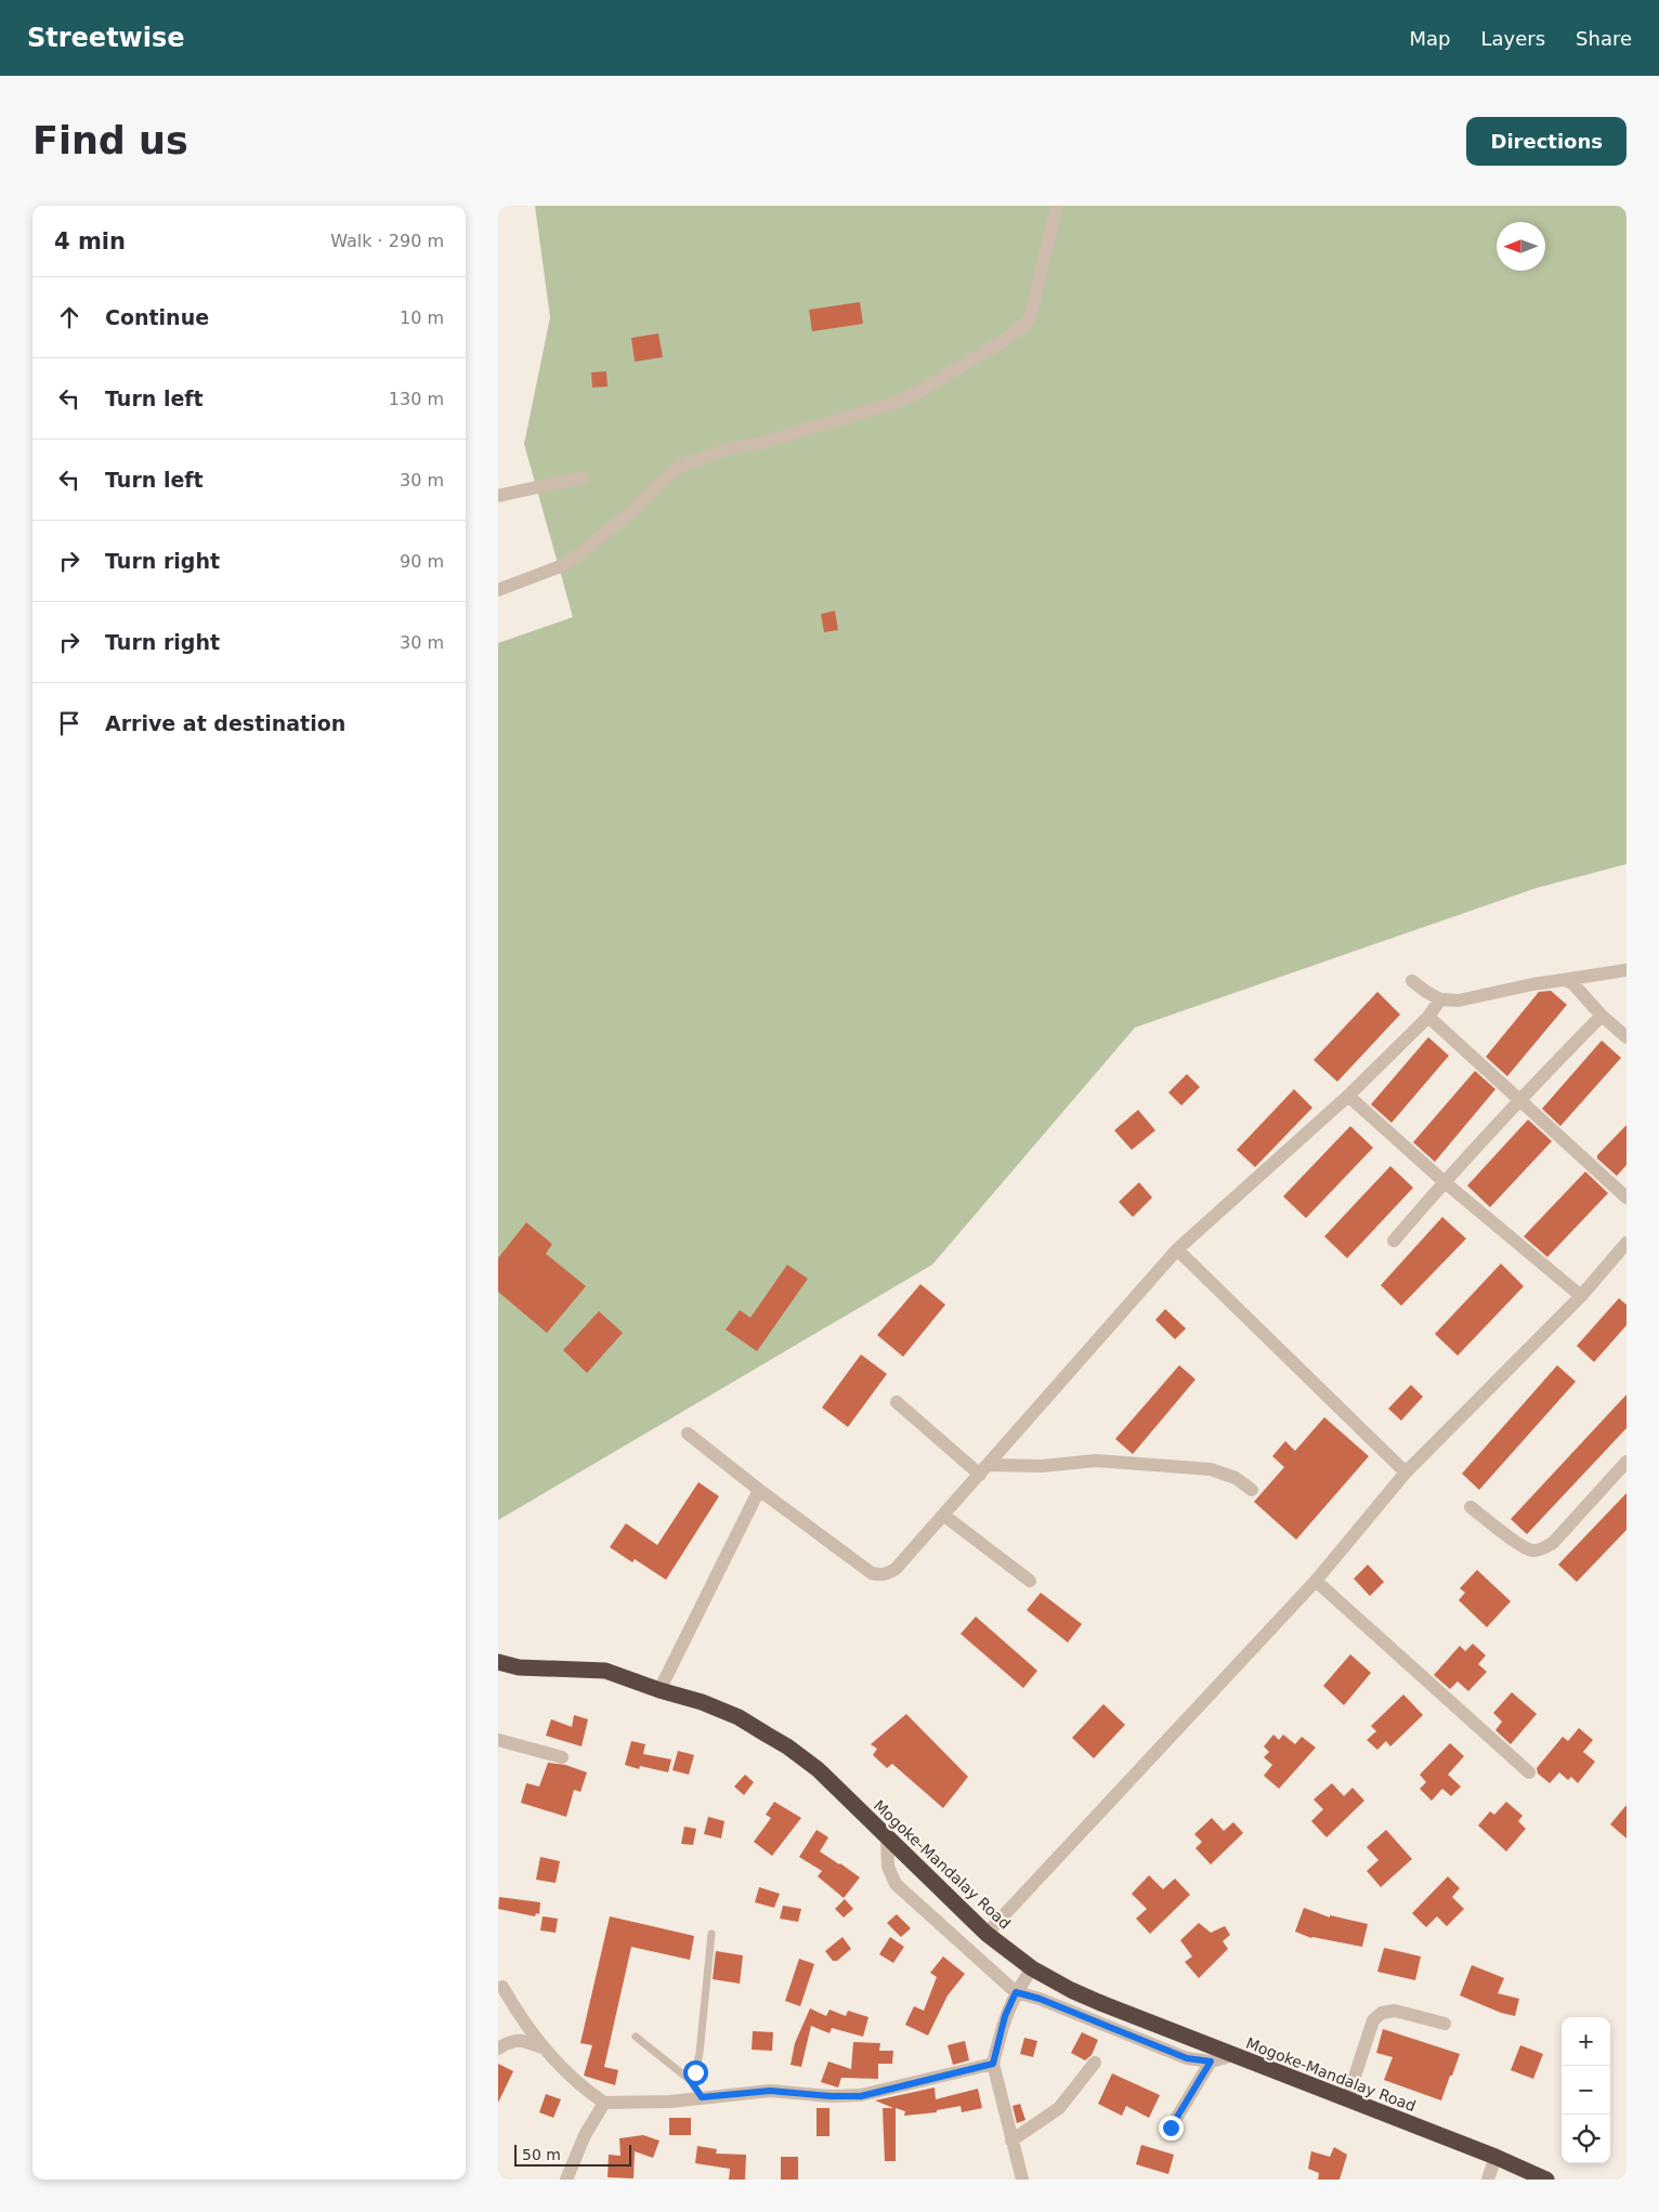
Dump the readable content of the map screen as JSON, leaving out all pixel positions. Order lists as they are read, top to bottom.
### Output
{
  "streets": {
    "highway": ["Mogoke-Mandalay Road"]
  },
  "scale_bar": "50 m",
  "north": "left",
  "page": {
    "header": "Streetwise",
    "nav": ["Map", "Layers", "Share"],
    "buttons": "Directions",
    "title": "Find us",
    "heading": ["4 min", "Walk · 290 m"],
    "list": [
      ["Continue", "10 m"],
      ["Turn left", "130 m"],
      ["Turn left", "30 m"],
      ["Turn right", "90 m"],
      ["Turn right", "30 m"],
      "Arrive at destination"
    ],
    "map_buttons": ["+", "−"],
    "scale": "50 m"
  }
}
